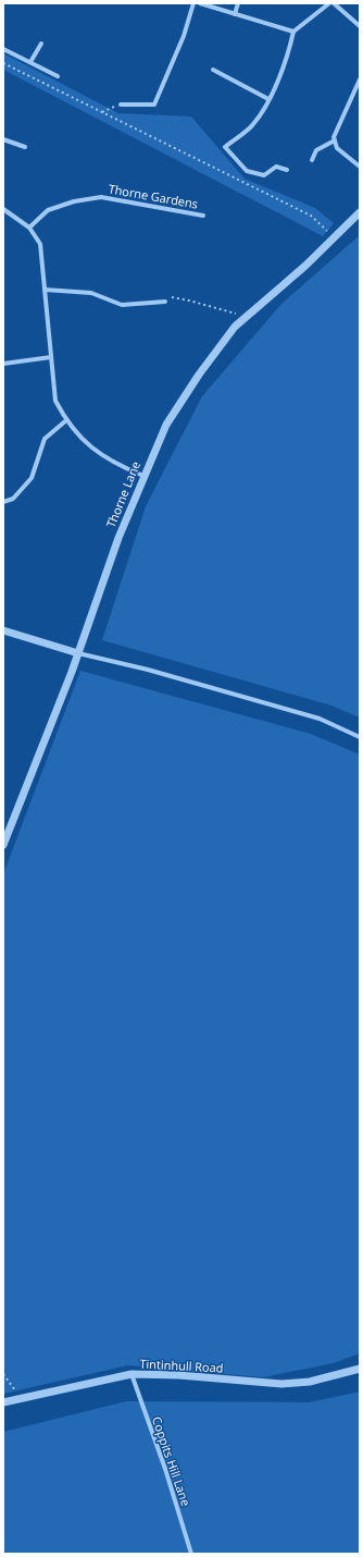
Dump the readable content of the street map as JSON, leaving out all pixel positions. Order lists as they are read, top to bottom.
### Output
{
  "streets": {
    "street": [
      "Thorne Gardens",
      "Thorne Lane",
      "Tintinhull Road",
      "Coppits Hill Lane"
    ]
  },
  "crossings": [
    ["Tintinhull Road", "Coppits Hill Lane"]
  ]
}
